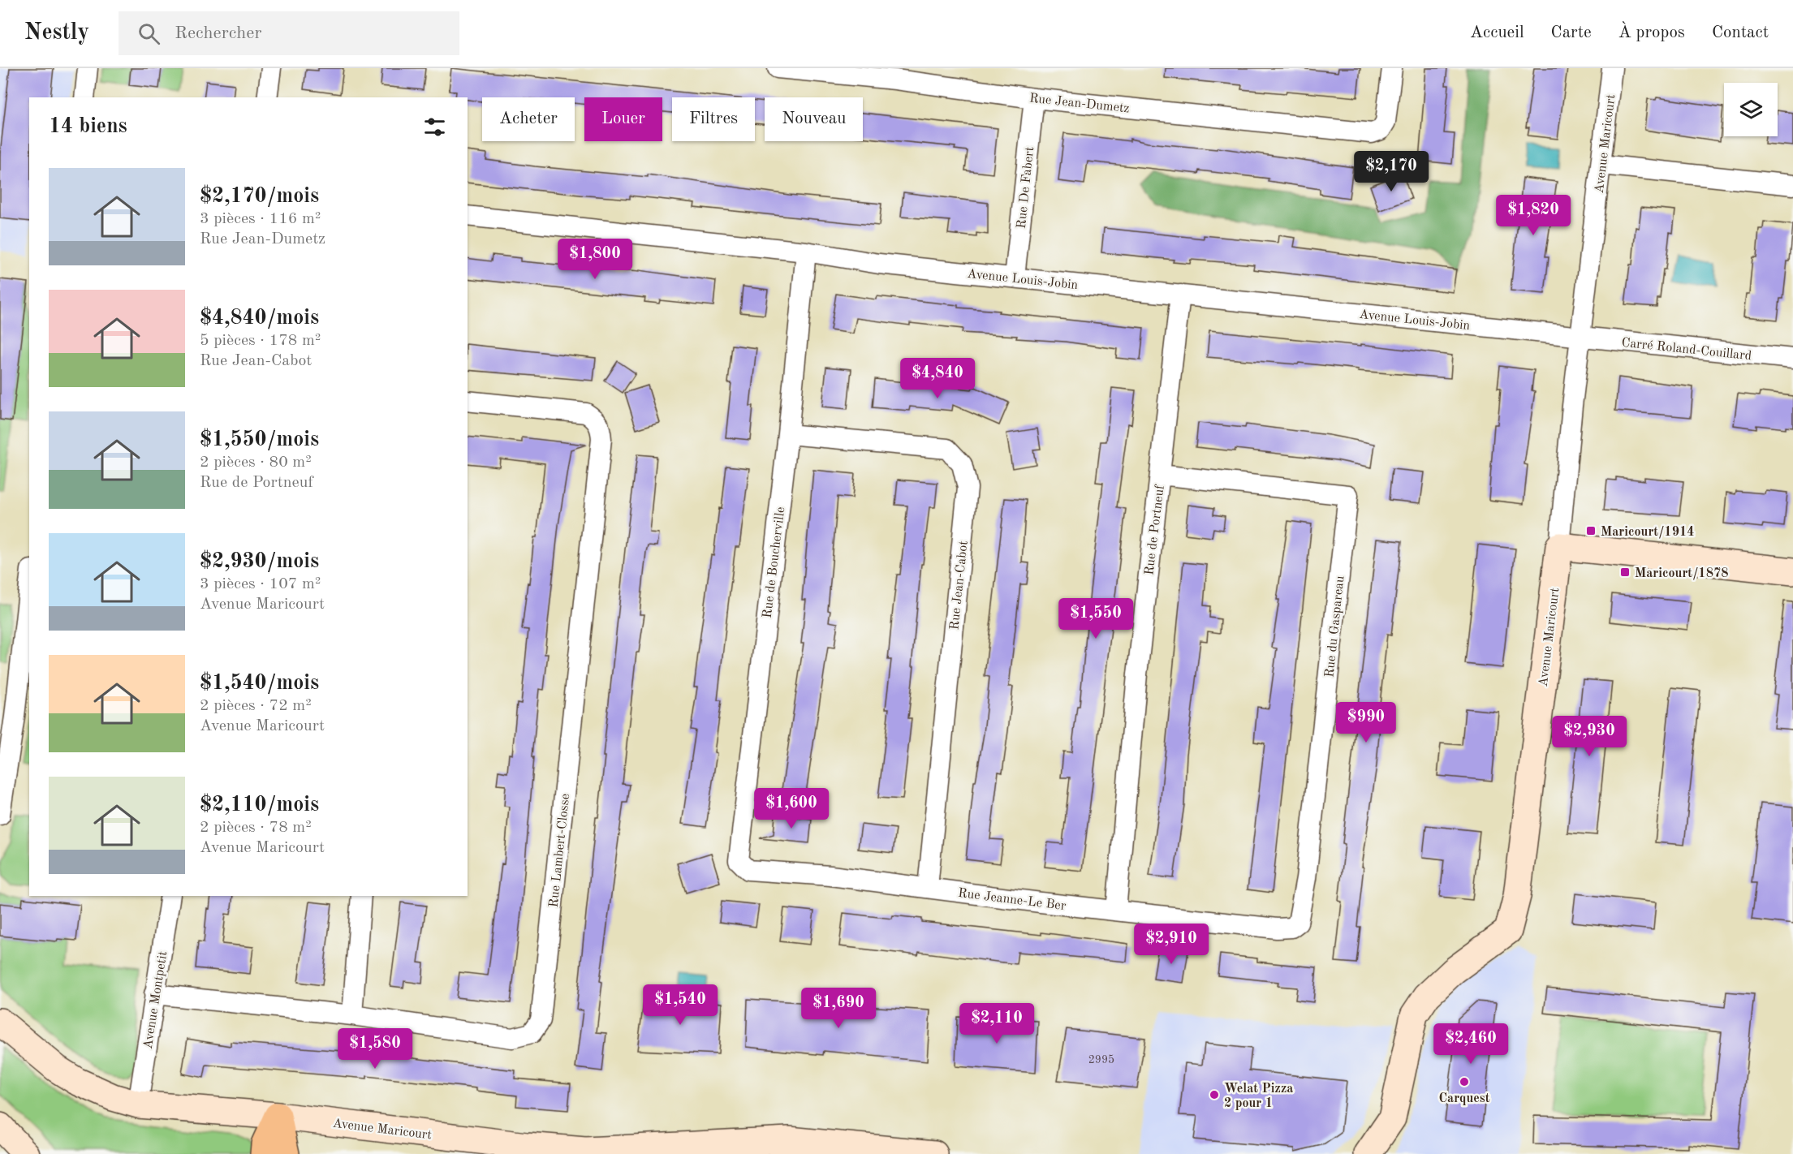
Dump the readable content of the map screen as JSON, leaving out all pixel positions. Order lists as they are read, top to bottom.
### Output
{
  "streets": {
    "street": [
      "Rue Jean-Dumetz",
      "Avenue Maricourt",
      "Rue De Fabert",
      "Avenue Louis-Jobin",
      "Carré Roland-Couillard",
      "Rue de Portneuf",
      "Rue de Boucherville",
      "Rue Jean-Cabot",
      "Rue du Gaspareau",
      "Rue Lambert-Closse",
      "Rue Jeanne-Le Ber",
      "Avenue Montpetit"
    ]
  },
  "crossings": [
    ["Rue Jean-Dumetz", "Rue De Fabert"],
    ["Avenue Maricourt", "Avenue Louis-Jobin"],
    ["Avenue Maricourt", "Carré Roland-Couillard"],
    ["Avenue Maricourt", "Avenue Montpetit"],
    ["Rue De Fabert", "Avenue Louis-Jobin"],
    ["Avenue Louis-Jobin", "Carré Roland-Couillard"],
    ["Avenue Louis-Jobin", "Rue de Portneuf"],
    ["Avenue Louis-Jobin", "Rue de Boucherville"],
    ["Rue de Portneuf", "Rue du Gaspareau"],
    ["Rue de Portneuf", "Rue Jeanne-Le Ber"],
    ["Rue de Boucherville", "Rue Jean-Cabot"],
    ["Rue de Boucherville", "Rue Jeanne-Le Ber"],
    ["Rue Jean-Cabot", "Rue Jeanne-Le Ber"],
    ["Rue du Gaspareau", "Rue Jeanne-Le Ber"],
    ["Rue Lambert-Closse", "Avenue Montpetit"]
  ],
  "places": {
    "transit": ["Maricourt/1914", "Maricourt/1878"],
    "other": ["Carquest", "Welat Pizza 2 pour 1"]
  },
  "house_numbers": ["2995"],
  "page": {
    "header": "Nestly",
    "search": "Rechercher",
    "nav": [
      "Accueil",
      "Carte",
      "À propos",
      "Contact"
    ],
    "chip": [
      "Acheter",
      "Louer",
      "Filtres",
      "Nouveau"
    ],
    "heading": "14 biens",
    "price": [
      "$2,170",
      "$1,820",
      "$1,800",
      "$4,840",
      "$1,550",
      "$990",
      "$2,930",
      "$1,600",
      "$2,910",
      "$1,540",
      "$1,690",
      "$2,110",
      "$2,460",
      "$1,580"
    ],
    "list": [
      {
        "name": "$2,170/mois",
        "note": "3 pièces · 116 m² · Rue Jean-Dumetz"
      },
      {
        "name": "$4,840/mois",
        "note": "5 pièces · 178 m² · Rue Jean-Cabot"
      },
      {
        "name": "$1,550/mois",
        "note": "2 pièces · 80 m² · Rue de Portneuf"
      },
      {
        "name": "$2,930/mois",
        "note": "3 pièces · 107 m² · Avenue Maricourt"
      },
      {
        "name": "$1,540/mois",
        "note": "2 pièces · 72 m² · Avenue Maricourt"
      },
      {
        "name": "$2,110/mois",
        "note": "2 pièces · 78 m² · Avenue Maricourt"
      }
    ]
  }
}
